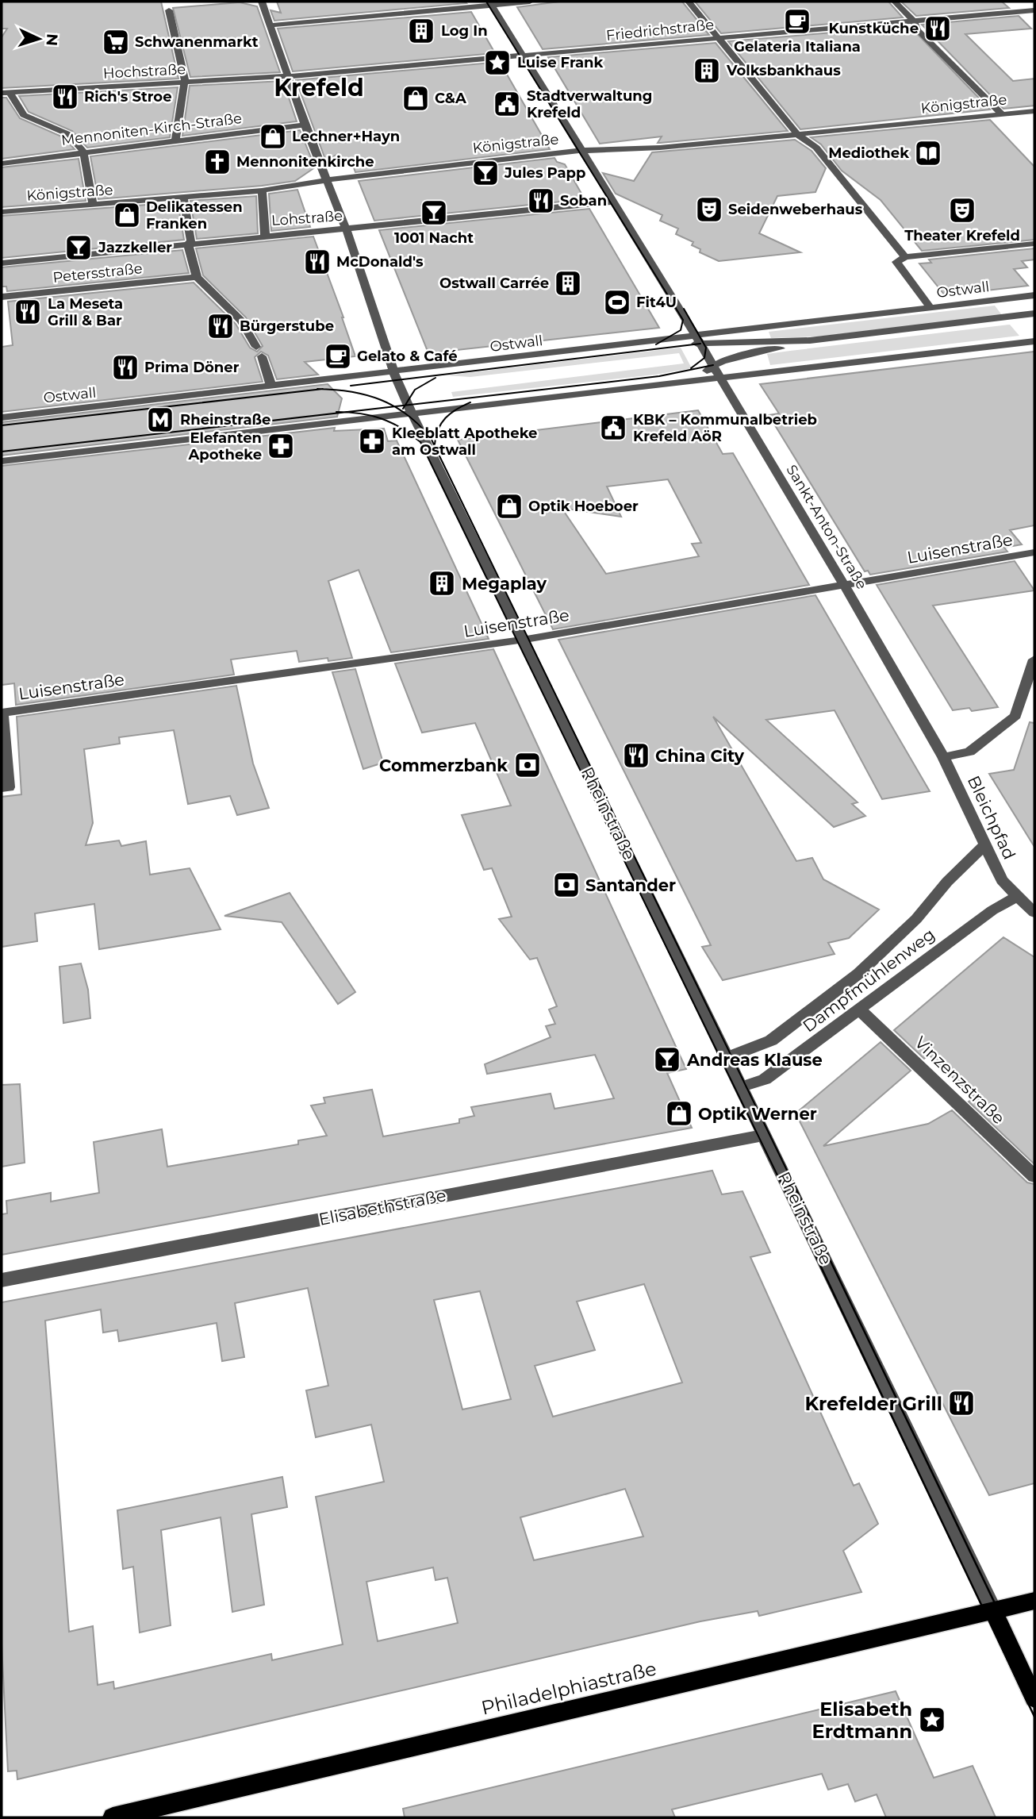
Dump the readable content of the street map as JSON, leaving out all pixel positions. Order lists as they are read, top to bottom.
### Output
{
  "streets": {
    "main road": ["Philadelphiastraße"],
    "street": [
      "Friedrichstraße",
      "Hochstraße",
      "Königstraße",
      "Mennoniten-Kirch-Straße",
      "Lohstraße",
      "Petersstraße",
      "Ostwall",
      "Sankt-Anton-Straße",
      "Luisenstraße",
      "Rheinstraße",
      "Bleichpfad",
      "Dampfmühlenweg",
      "Vinzenzstraße",
      "Elisabethstraße"
    ]
  },
  "crossings": [
    ["Friedrichstraße", "Hochstraße"],
    ["Friedrichstraße", "Sankt-Anton-Straße"],
    ["Friedrichstraße", "Rheinstraße"],
    ["Hochstraße", "Rheinstraße"],
    ["Königstraße", "Sankt-Anton-Straße"],
    ["Königstraße", "Rheinstraße"],
    ["Mennoniten-Kirch-Straße", "Rheinstraße"],
    ["Lohstraße", "Sankt-Anton-Straße"],
    ["Lohstraße", "Rheinstraße"],
    ["Ostwall", "Sankt-Anton-Straße"],
    ["Ostwall", "Rheinstraße"],
    ["Sankt-Anton-Straße", "Luisenstraße"],
    ["Sankt-Anton-Straße", "Bleichpfad"],
    ["Luisenstraße", "Rheinstraße"],
    ["Rheinstraße", "Dampfmühlenweg"],
    ["Rheinstraße", "Elisabethstraße"],
    ["Rheinstraße", "Philadelphiastraße"],
    ["Bleichpfad", "Dampfmühlenweg"],
    ["Dampfmühlenweg", "Vinzenzstraße"]
  ],
  "districts": ["Krefeld"],
  "places": {
    "cafe": ["Gelateria Italiana", "Gelato & Café"],
    "restaurant": [
      "Kunstküche",
      "Rich's Stroe",
      "Soban",
      "McDonald's",
      "La Meseta Grill & Bar",
      "Bürgerstube",
      "Prima Döner",
      "China City",
      "Krefelder Grill"
    ],
    "building": [
      "Log In",
      "Volksbankhaus",
      "Ostwall Carrée",
      "Megaplay"
    ],
    "supermarket": ["Schwanenmarkt"],
    "place": ["Luise Frank", "Elisabeth Erdtmann"],
    "shop": [
      "C&A",
      "Lechner+Hayn",
      "Delikatessen Franken",
      "Optik Hoeboer",
      "Optik Werner"
    ],
    "public building": ["Stadtverwaltung Krefeld", "KBK – Kommunalbetrieb Krefeld AöR"],
    "library": ["Mediothek"],
    "church": ["Mennonitenkirche"],
    "bar": [
      "Jules Papp",
      "1001 Nacht",
      "Jazzkeller",
      "Andreas Klause"
    ],
    "theatre": ["Seidenweberhaus", "Theater Krefeld"],
    "sports": ["Fit4U"],
    "metro station": ["Rheinstraße"],
    "pharmacy": ["Kleeblatt Apotheke am Ostwall", "Elefanten Apotheke"],
    "bank": ["Commerzbank", "Santander"]
  },
  "north": "right"
}
